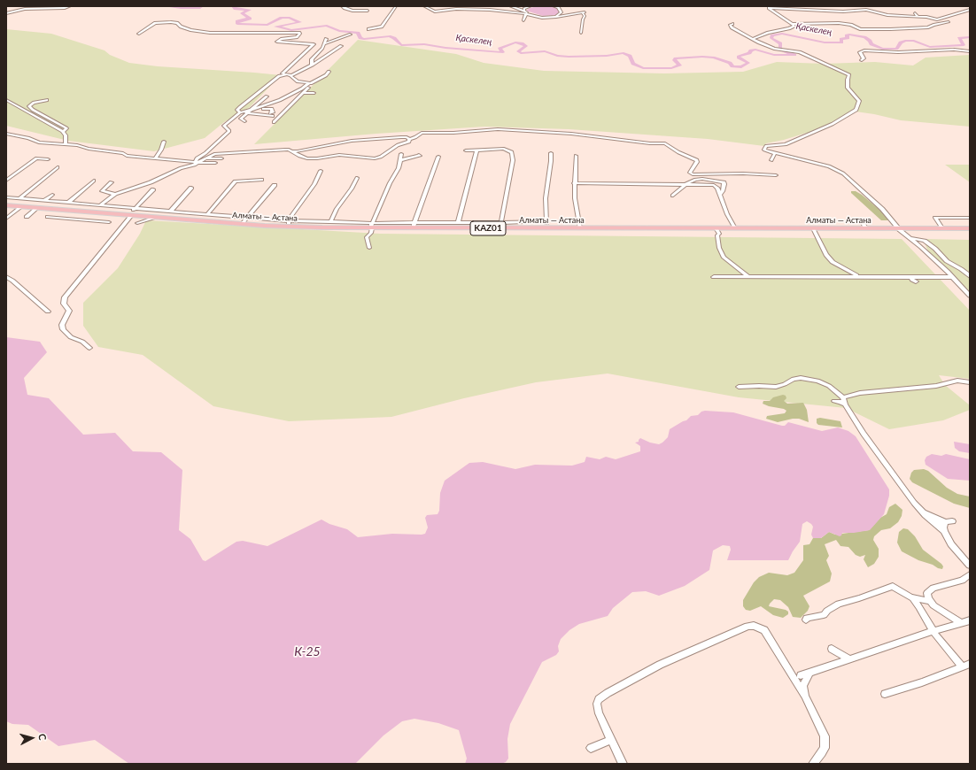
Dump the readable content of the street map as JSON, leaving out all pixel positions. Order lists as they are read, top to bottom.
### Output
{
  "streets": {
    "highway": ["Алматы — Астана", "KАZ01"]
  },
  "water": ["Қаскелең", "К-25"],
  "north": "right"
}
